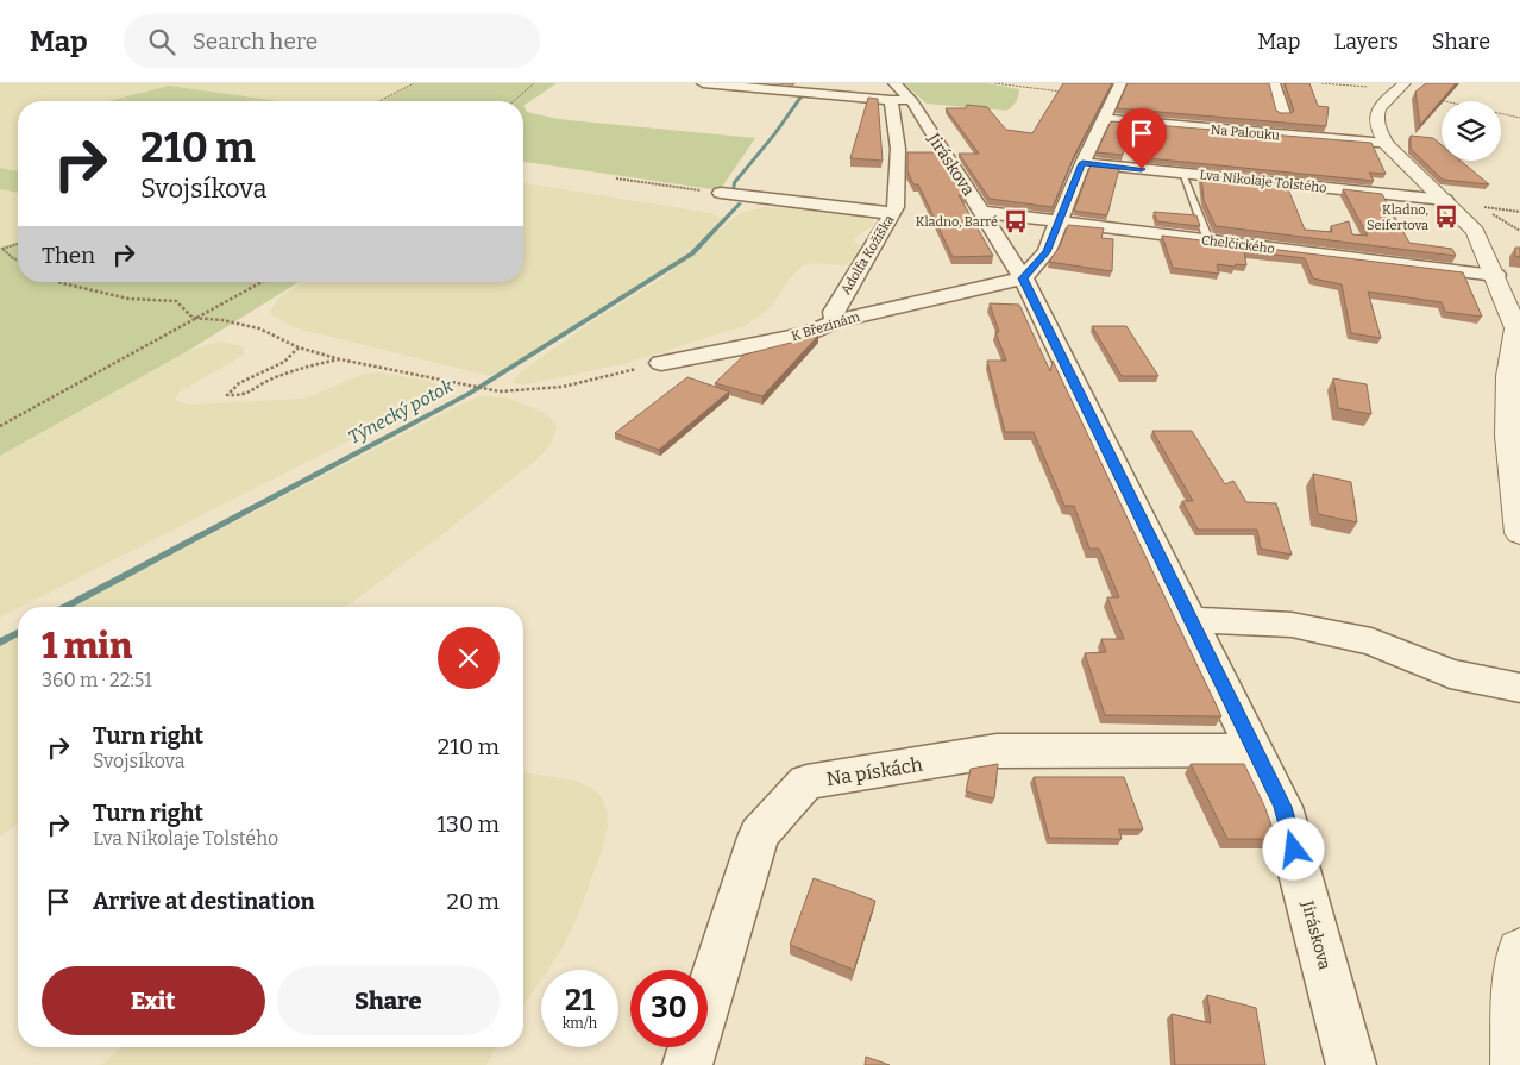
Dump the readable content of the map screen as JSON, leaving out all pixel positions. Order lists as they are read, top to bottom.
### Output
{
  "streets": {
    "street": [
      "Na Palouku",
      "Jiráskova",
      "Lva Nikolaje Tolstého",
      "Chelčického",
      "Adolfa Kožíška",
      "K Březinám",
      "Na pískách"
    ]
  },
  "crossings": [
    ["Jiráskova", "Chelčického"],
    ["Jiráskova", "Adolfa Kožíška"],
    ["Jiráskova", "K Březinám"],
    ["Jiráskova", "Na pískách"],
    ["Adolfa Kožíška", "K Březinám"]
  ],
  "water": ["Týnecký potok"],
  "places": {
    "bus stop": ["Kladno, Seifertova", "Kladno, Barré"]
  },
  "page": {
    "header": "Map",
    "search": "Search here",
    "nav": ["Map", "Layers", "Share"],
    "turn": ["210 m", "Svojsíkova"],
    "then": "Then",
    "heading": ["1 min", "360 m · 22:51"],
    "list": [
      {
        "name": "Turn right",
        "note": "Svojsíkova",
        "value": "210 m"
      },
      {
        "name": "Turn right",
        "note": "Lva Nikolaje Tolstého",
        "value": "130 m"
      },
      {
        "name": "Arrive at destination",
        "value": "20 m"
      }
    ],
    "buttons": ["Exit", "Share"],
    "speed": "21 km/h",
    "limit": "30"
  }
}
